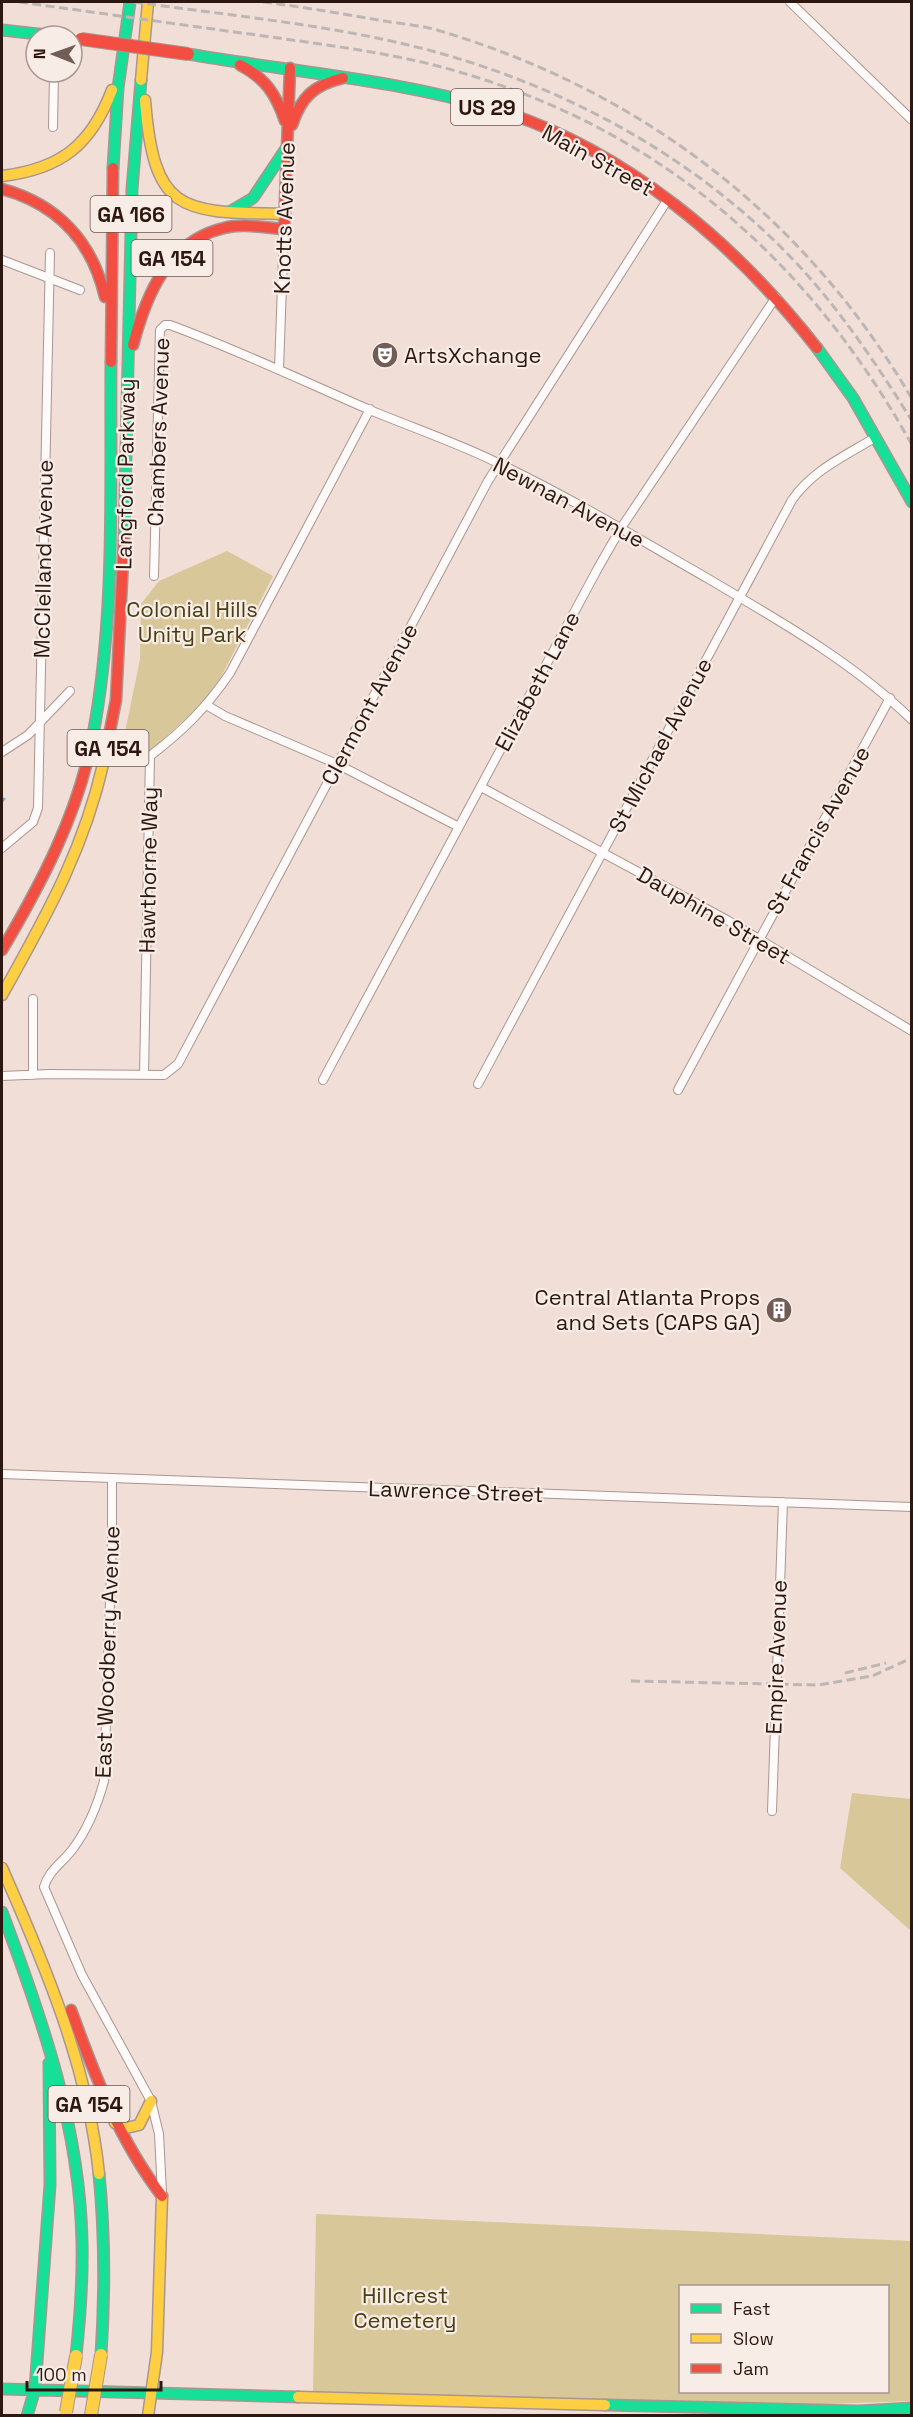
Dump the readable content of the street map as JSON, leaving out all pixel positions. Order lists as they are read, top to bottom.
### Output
{
  "streets": {
    "main road": [
      "US 29",
      "Main Street",
      "GA 166",
      "Knotts Avenue",
      "GA 154",
      "Langford Parkway",
      "East Woodberry Avenue"
    ],
    "street": [
      "Chambers Avenue",
      "Newnan Avenue",
      "McClelland Avenue",
      "Elizabeth Lane",
      "Clermont Avenue",
      "St Michael Avenue",
      "St Francis Avenue",
      "Hawthorne Way",
      "Dauphine Street",
      "Lawrence Street",
      "Empire Avenue"
    ]
  },
  "crossings": [
    ["Main Street", "Knotts Avenue"],
    ["Main Street", "Elizabeth Lane"],
    ["Main Street", "Clermont Avenue"],
    ["Main Street", "St Michael Avenue"],
    ["Knotts Avenue", "GA 154"],
    ["Knotts Avenue", "Newnan Avenue"],
    ["GA 154", "Langford Parkway"],
    ["Chambers Avenue", "Newnan Avenue"],
    ["Newnan Avenue", "Elizabeth Lane"],
    ["Newnan Avenue", "Clermont Avenue"],
    ["Newnan Avenue", "St Michael Avenue"],
    ["Newnan Avenue", "St Francis Avenue"],
    ["Newnan Avenue", "Hawthorne Way"],
    ["Elizabeth Lane", "Dauphine Street"],
    ["Clermont Avenue", "Hawthorne Way"],
    ["St Michael Avenue", "Dauphine Street"],
    ["St Francis Avenue", "Dauphine Street"],
    ["Lawrence Street", "East Woodberry Avenue"],
    ["Lawrence Street", "Empire Avenue"]
  ],
  "parks": ["Colonial Hills Unity Park", "Hillcrest Cemetery"],
  "places": {
    "theatre": ["ArtsXchange"],
    "building": ["Central Atlanta Props and Sets (CAPS GA)"]
  },
  "legend": ["Fast", "Slow", "Jam"],
  "scale_bar": "100 m",
  "north": "left"
}
